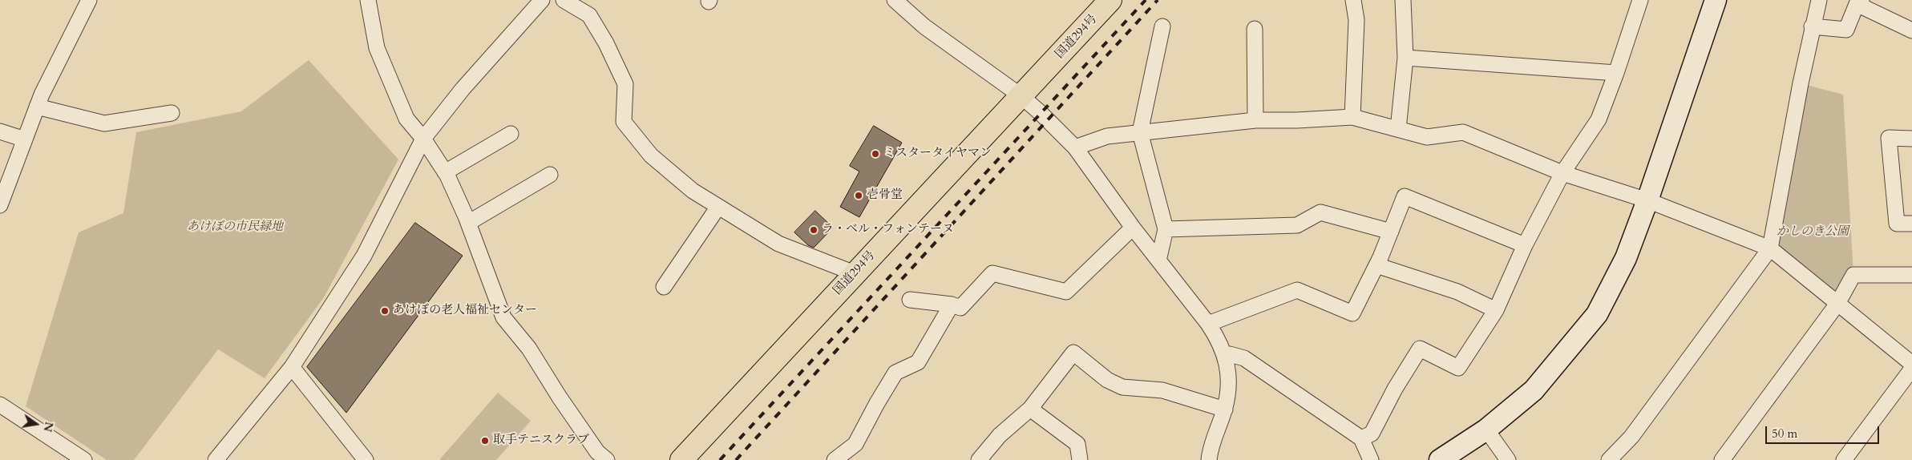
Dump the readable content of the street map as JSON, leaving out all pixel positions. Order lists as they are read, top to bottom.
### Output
{
  "streets": {
    "highway": ["国道294号"]
  },
  "parks": ["あけぼの市民緑地", "かしのき公園"],
  "places": [
    "ミスタータイヤマン",
    "壱骨堂",
    "ラ・ベル・フォンテーヌ",
    "あけぼの老人福祉センター",
    "取手テニスクラブ"
  ],
  "scale_bar": "50 m",
  "north": "right"
}
